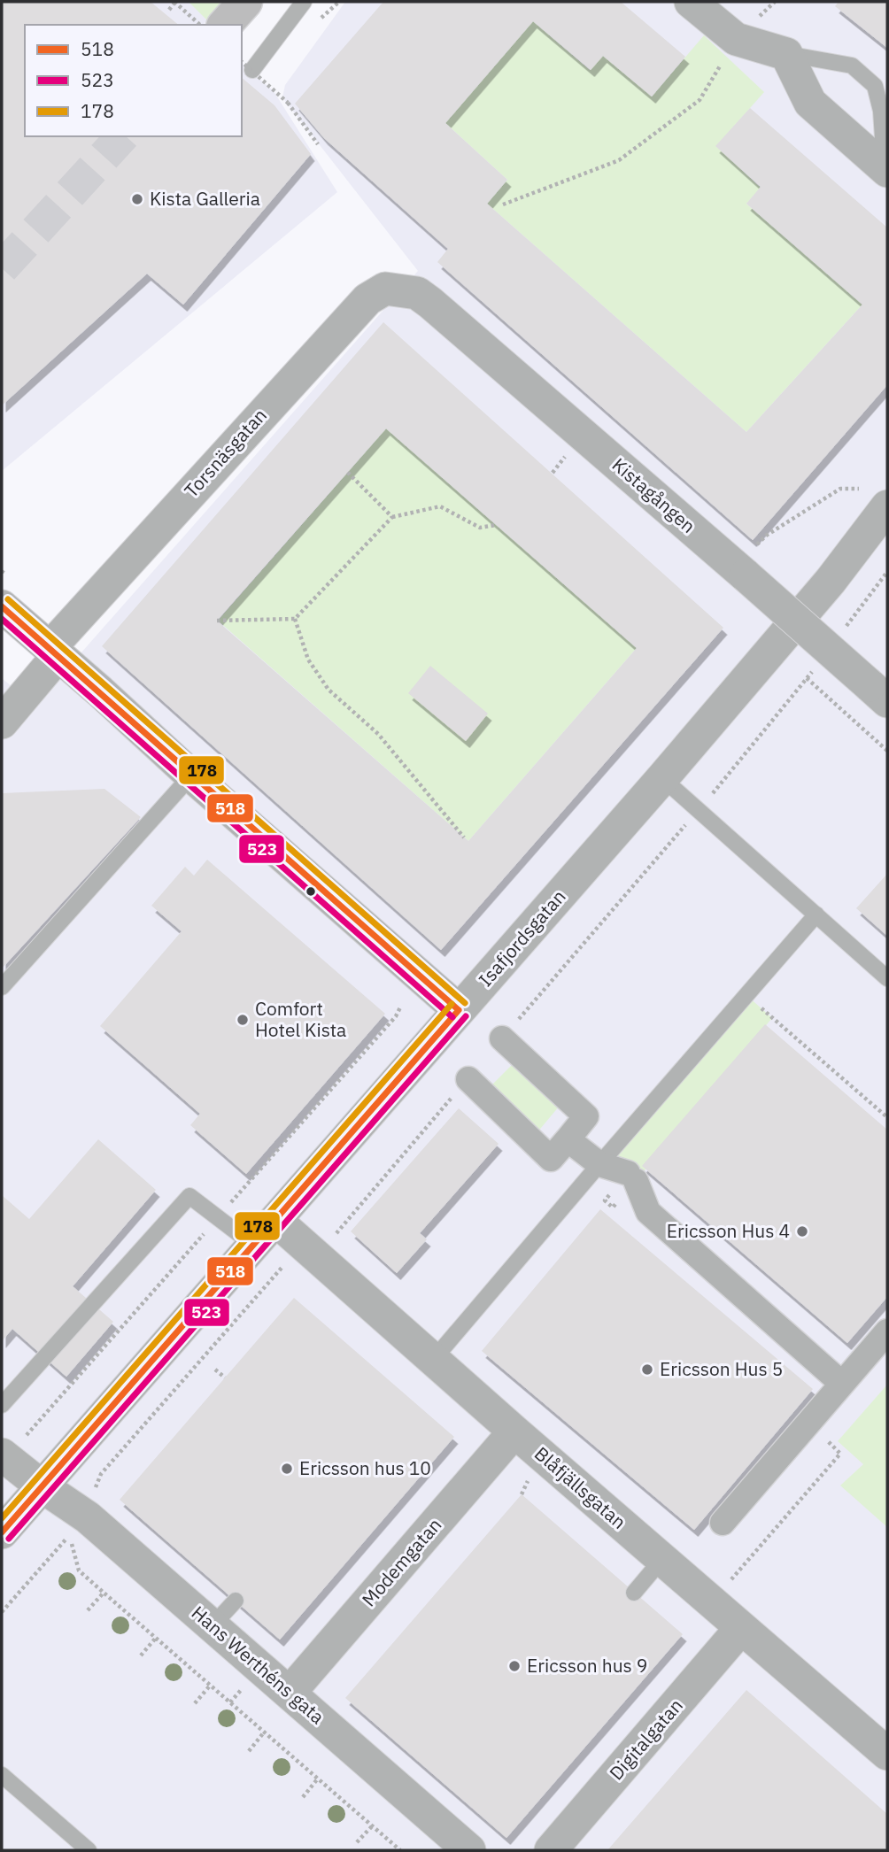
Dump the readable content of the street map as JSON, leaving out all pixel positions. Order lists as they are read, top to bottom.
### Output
{
  "streets": {
    "street": [
      "Torsnäsgatan",
      "Kistagången",
      "Isafjordsgatan",
      "Blåfjällsgatan",
      "Modemgatan",
      "Hans Werthéns gata",
      "Digitalgatan"
    ]
  },
  "crossings": [
    ["Torsnäsgatan", "Kistagången"],
    ["Isafjordsgatan", "Blåfjällsgatan"],
    ["Isafjordsgatan", "Hans Werthéns gata"],
    ["Blåfjällsgatan", "Modemgatan"],
    ["Blåfjällsgatan", "Digitalgatan"],
    ["Modemgatan", "Hans Werthéns gata"]
  ],
  "places": [
    "Kista Galleria",
    "Comfort Hotel Kista",
    "Ericsson Hus 4",
    "Ericsson Hus 5",
    "Ericsson hus 10",
    "Ericsson hus 9"
  ],
  "lines": ["transit line 178", "transit line 518", "transit line 523"],
  "legend": ["518", "523", "178"]
}
